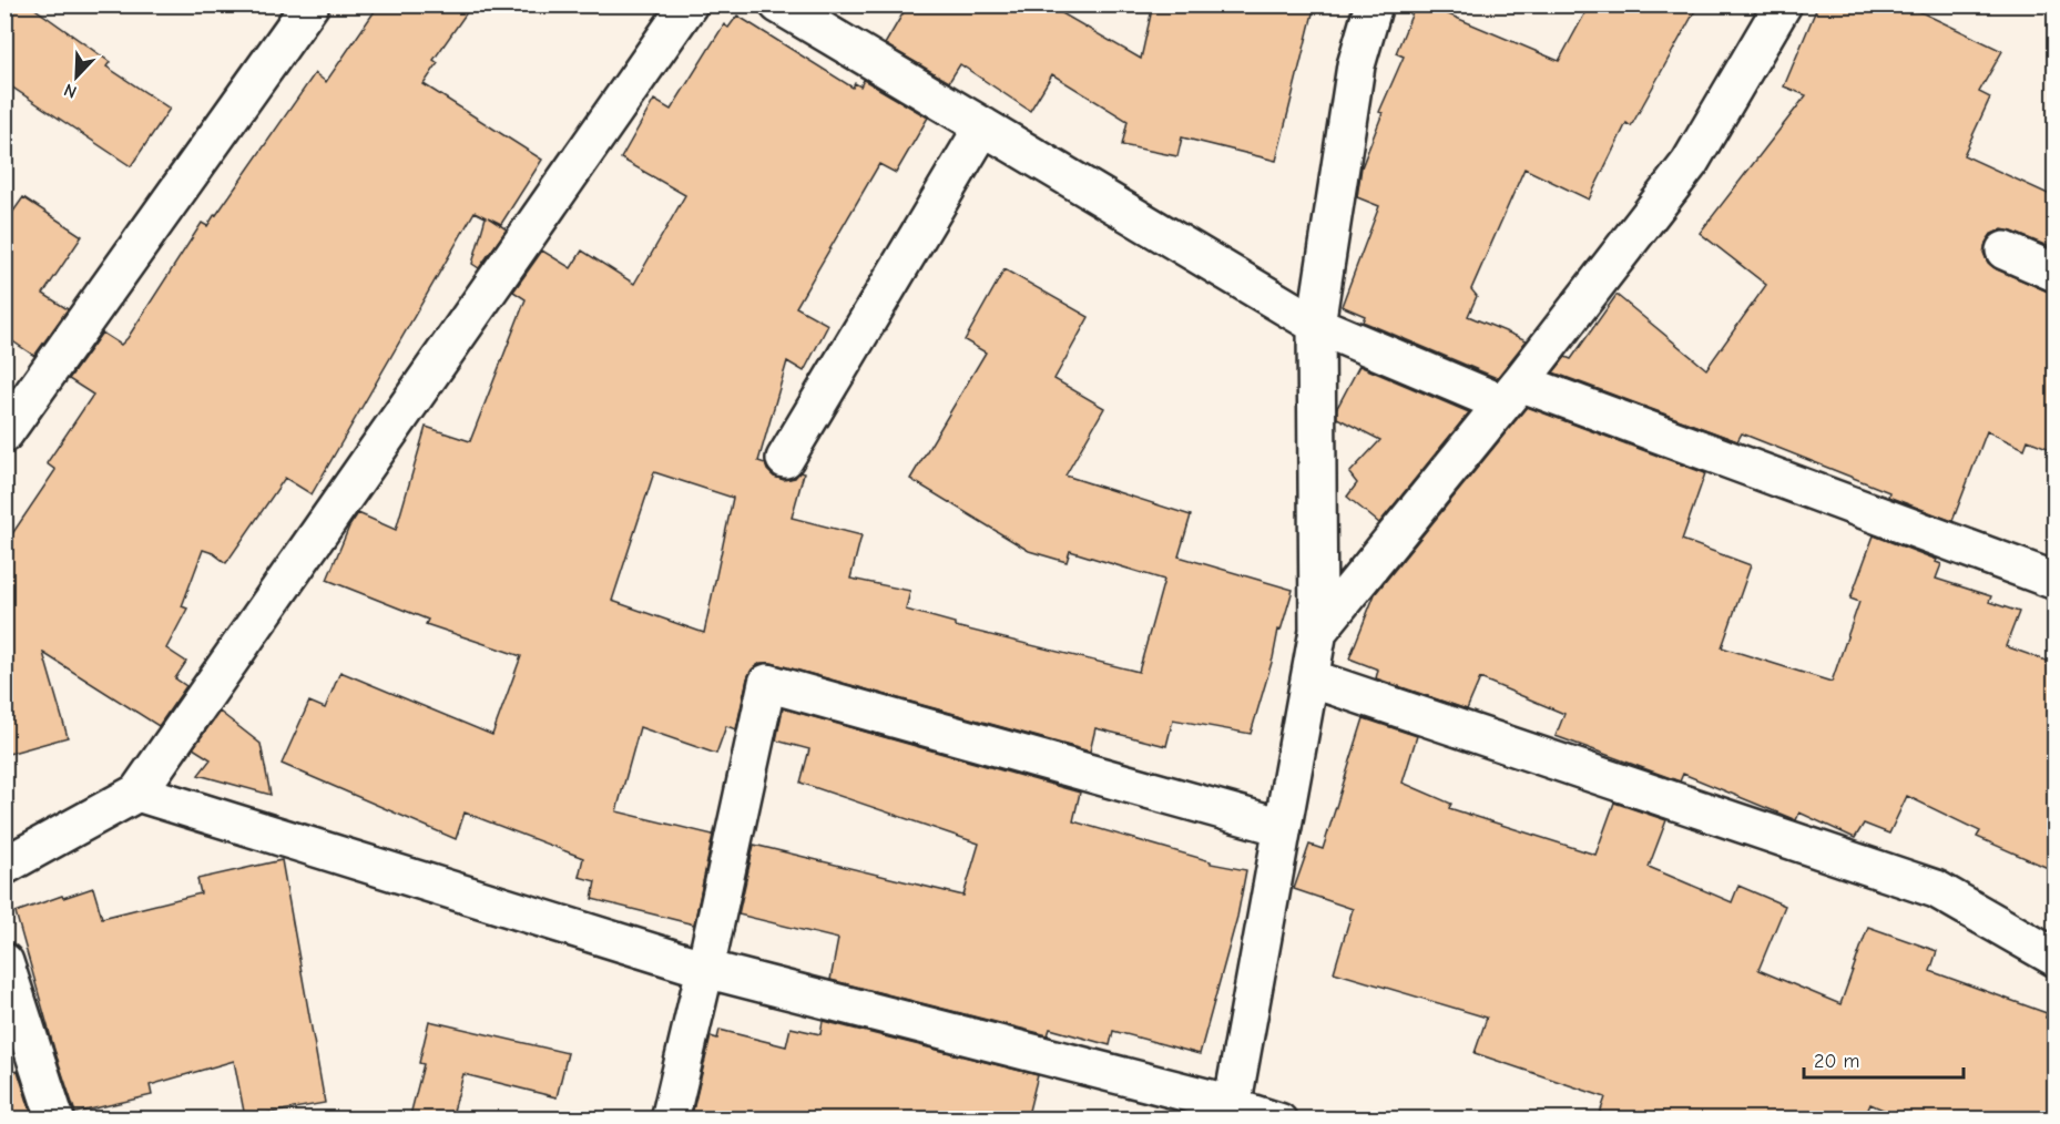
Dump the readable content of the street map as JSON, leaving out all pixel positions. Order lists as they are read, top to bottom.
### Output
{
  "scale_bar": "20 m",
  "north": "bottom left"
}
